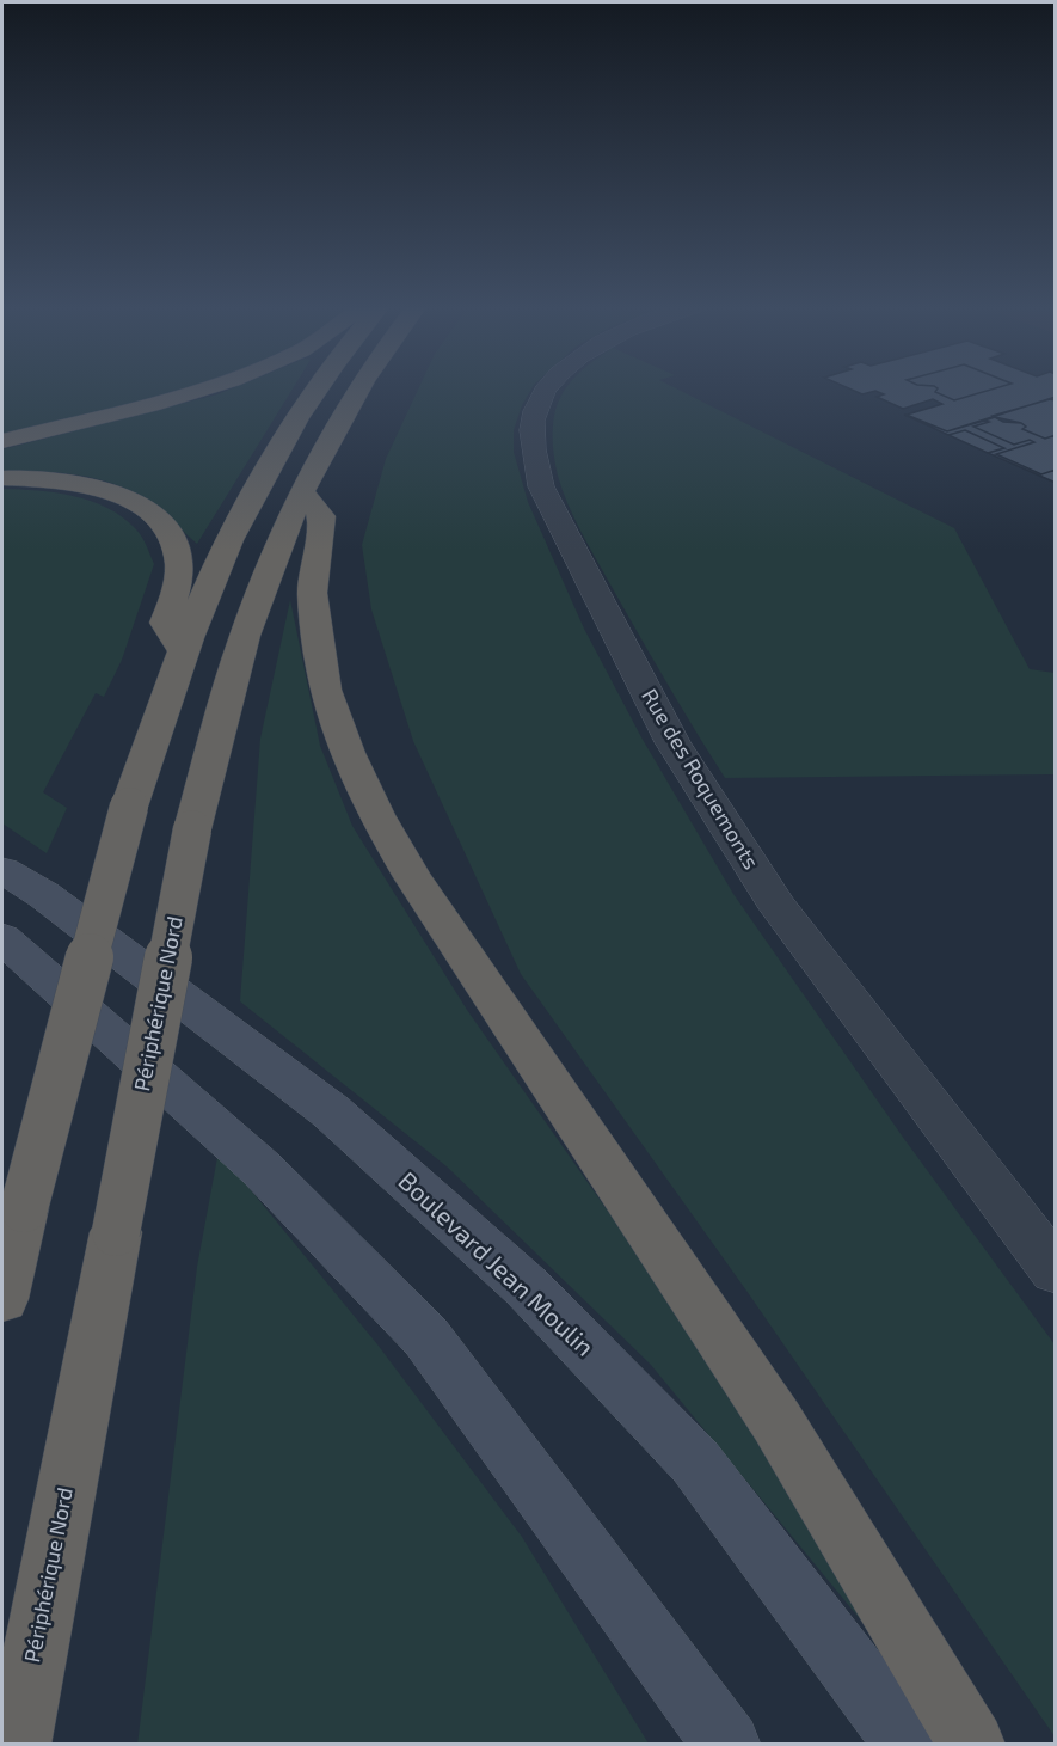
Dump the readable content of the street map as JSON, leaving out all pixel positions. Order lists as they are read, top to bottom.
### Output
{
  "streets": {
    "highway": ["Périphérique Nord"],
    "main road": ["Boulevard Jean Moulin"],
    "street": ["Rue des Roquemonts"]
  }
}
